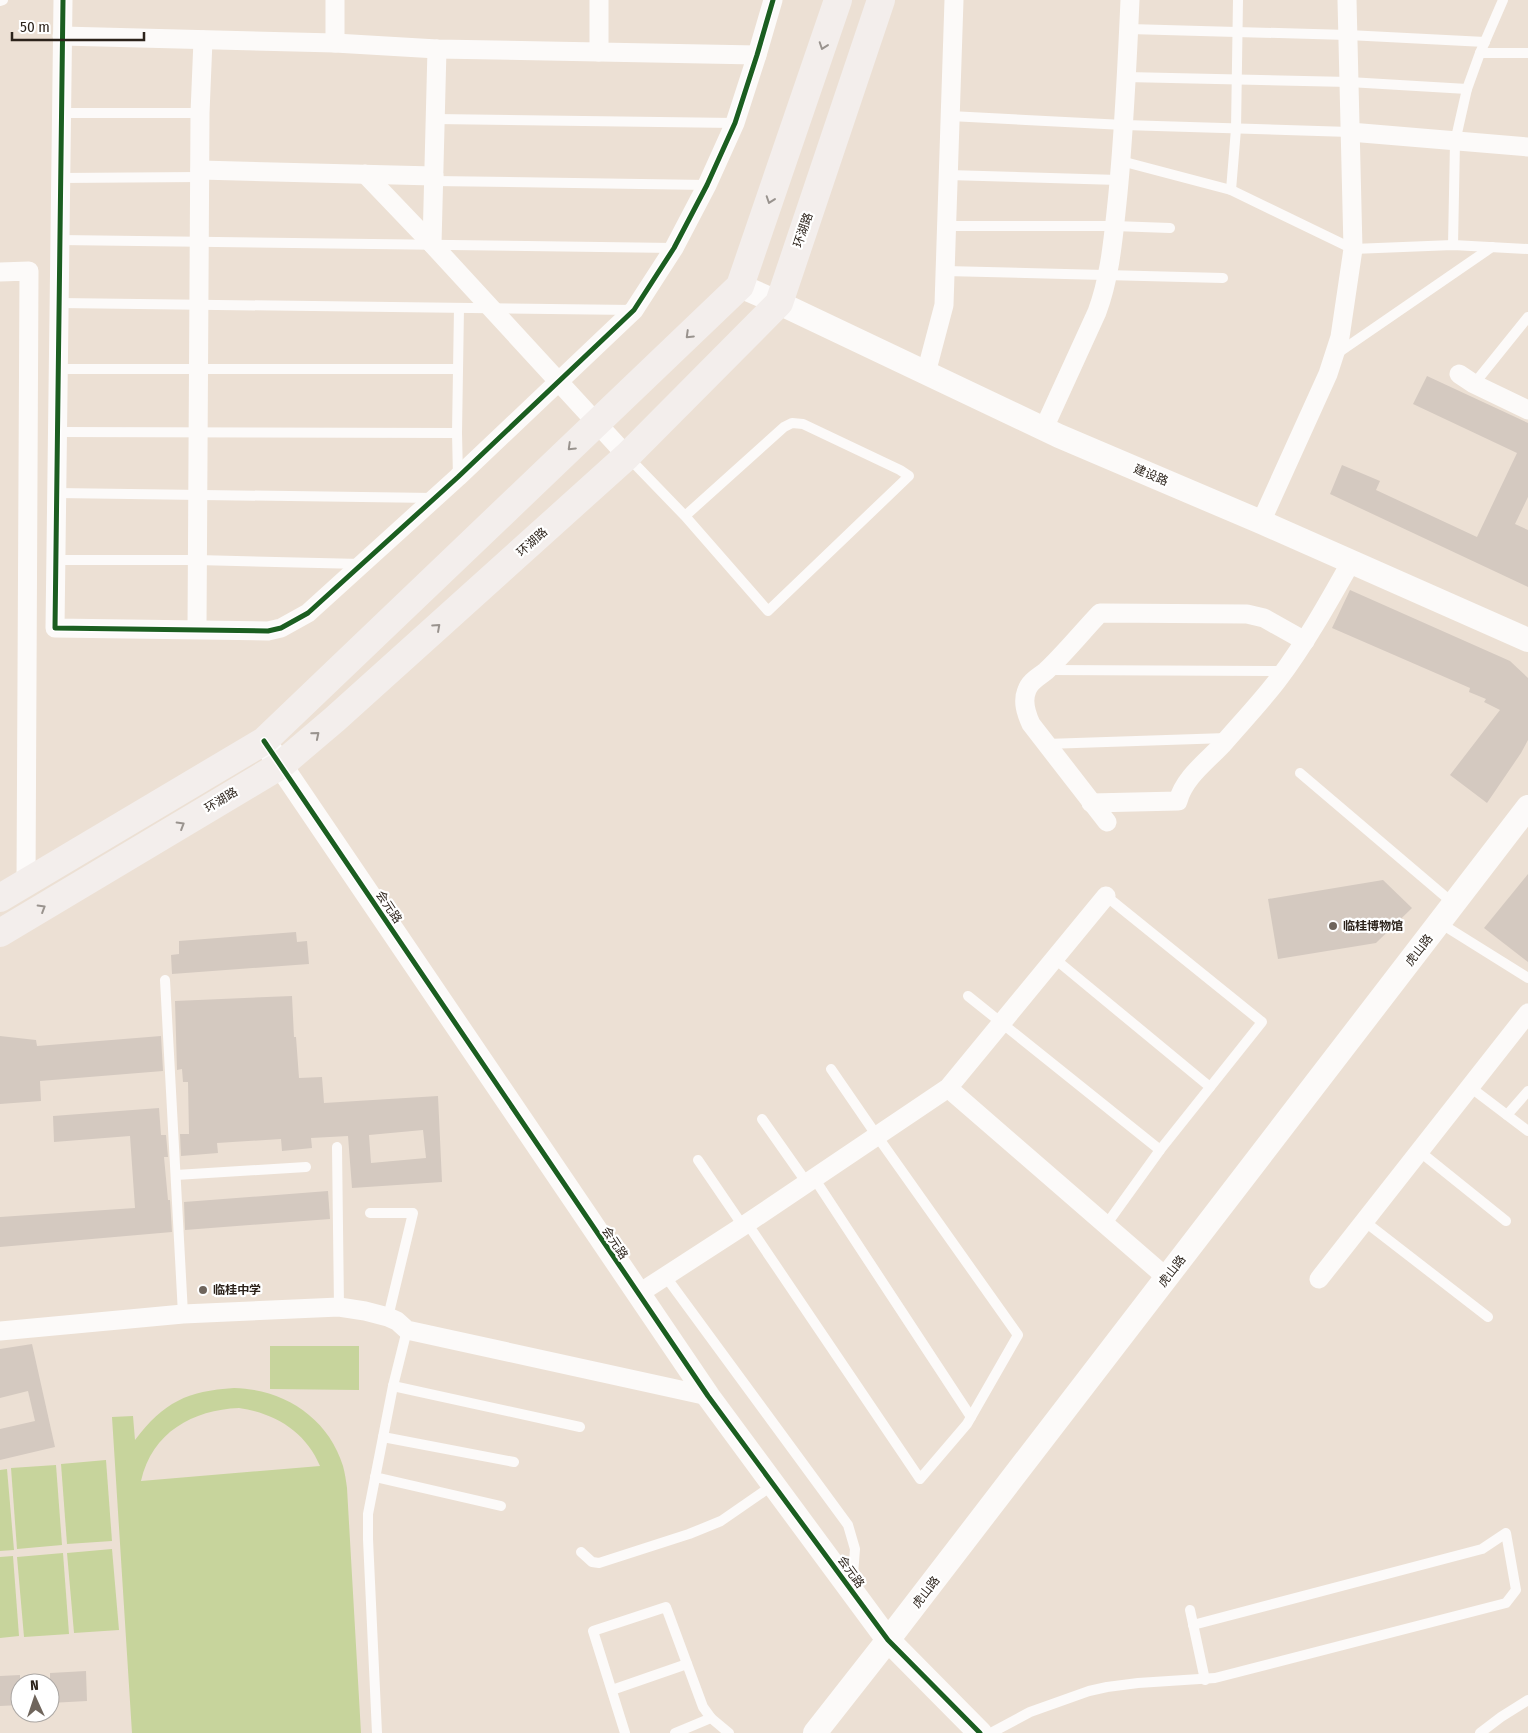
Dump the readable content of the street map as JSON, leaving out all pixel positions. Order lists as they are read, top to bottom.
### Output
{
  "streets": {
    "main road": ["环湖路"],
    "street": ["建设路", "会元路", "虎山路"]
  },
  "crossings": [
    ["环湖路", "建设路"],
    ["环湖路", "会元路"],
    ["会元路", "虎山路"]
  ],
  "places": ["临桂博物馆", "临桂中学"],
  "scale_bar": "50 m",
  "north": "top"
}
